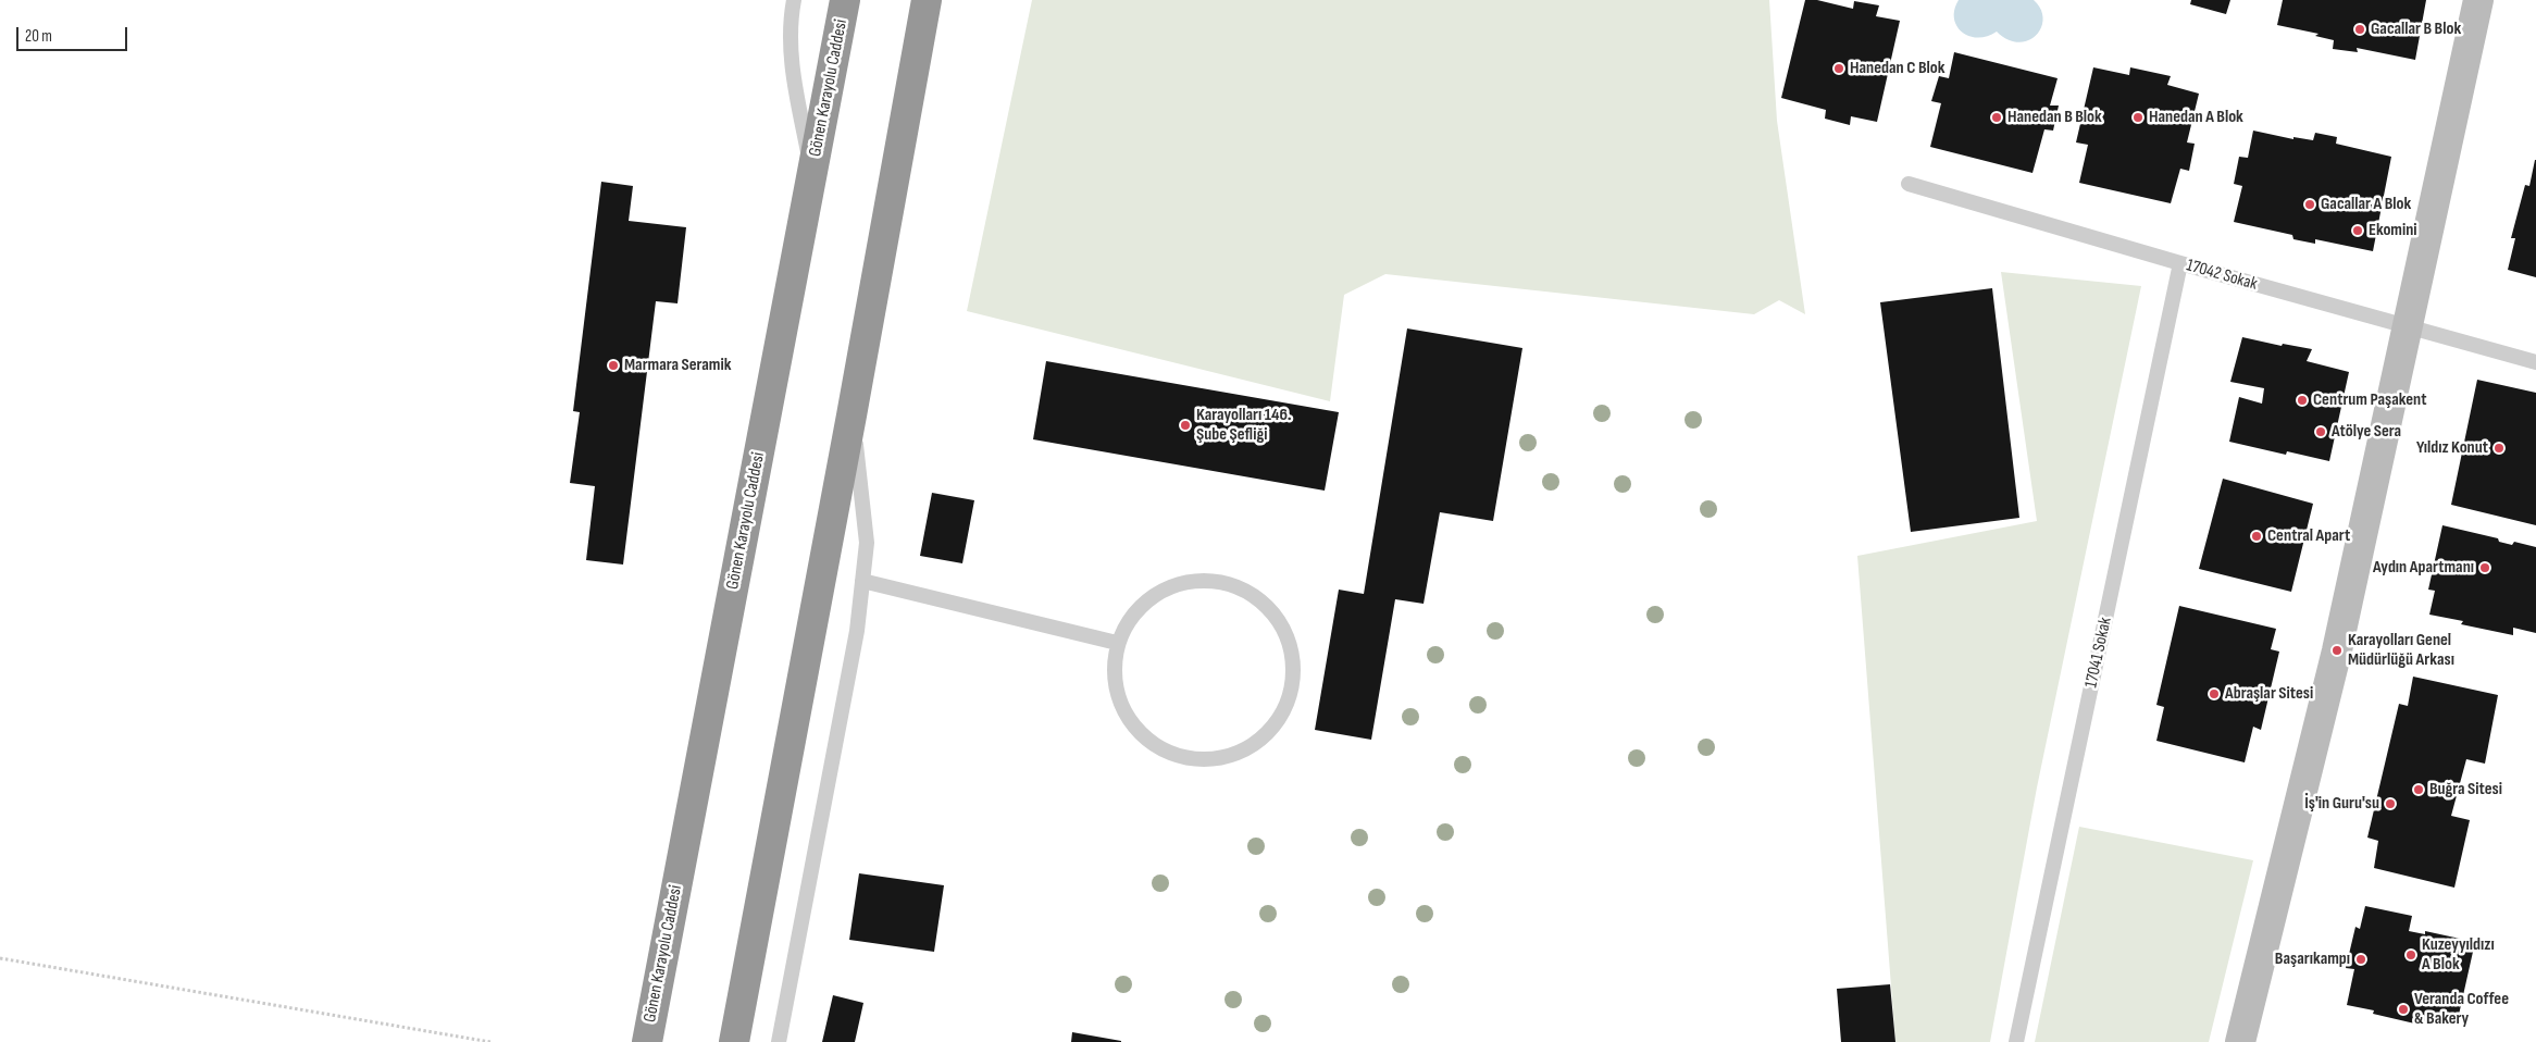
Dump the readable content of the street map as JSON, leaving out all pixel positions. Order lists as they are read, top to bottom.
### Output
{
  "streets": {
    "highway": ["Gönen Karayolu Caddesi"],
    "lane": ["17042 Sokak", "17041 Sokak"]
  },
  "crossings": [
    ["17042 Sokak", "17041 Sokak"]
  ],
  "places": [
    "Gacallar B Blok",
    "Hanedan C Blok",
    "Hanedan B Blok",
    "Hanedan A Blok",
    "Gacallar A Blok",
    "Ekomini",
    "Marmara Seramik",
    "Centrum Paşakent",
    "Karayolları 146. Şube Şefliği",
    "Atölye Sera",
    "Yıldız Konut",
    "Central Apart",
    "Aydın Apartmanı",
    "Karayolları Genel Müdürlüğü Arkası",
    "Abraşlar Sitesi",
    "Buğra Sitesi",
    "İş'in Guru'su",
    "Kuzeyyıldızı A Blok",
    "Başarıkampı",
    "Veranda Coffee & Bakery"
  ],
  "scale_bar": "20 m"
}
